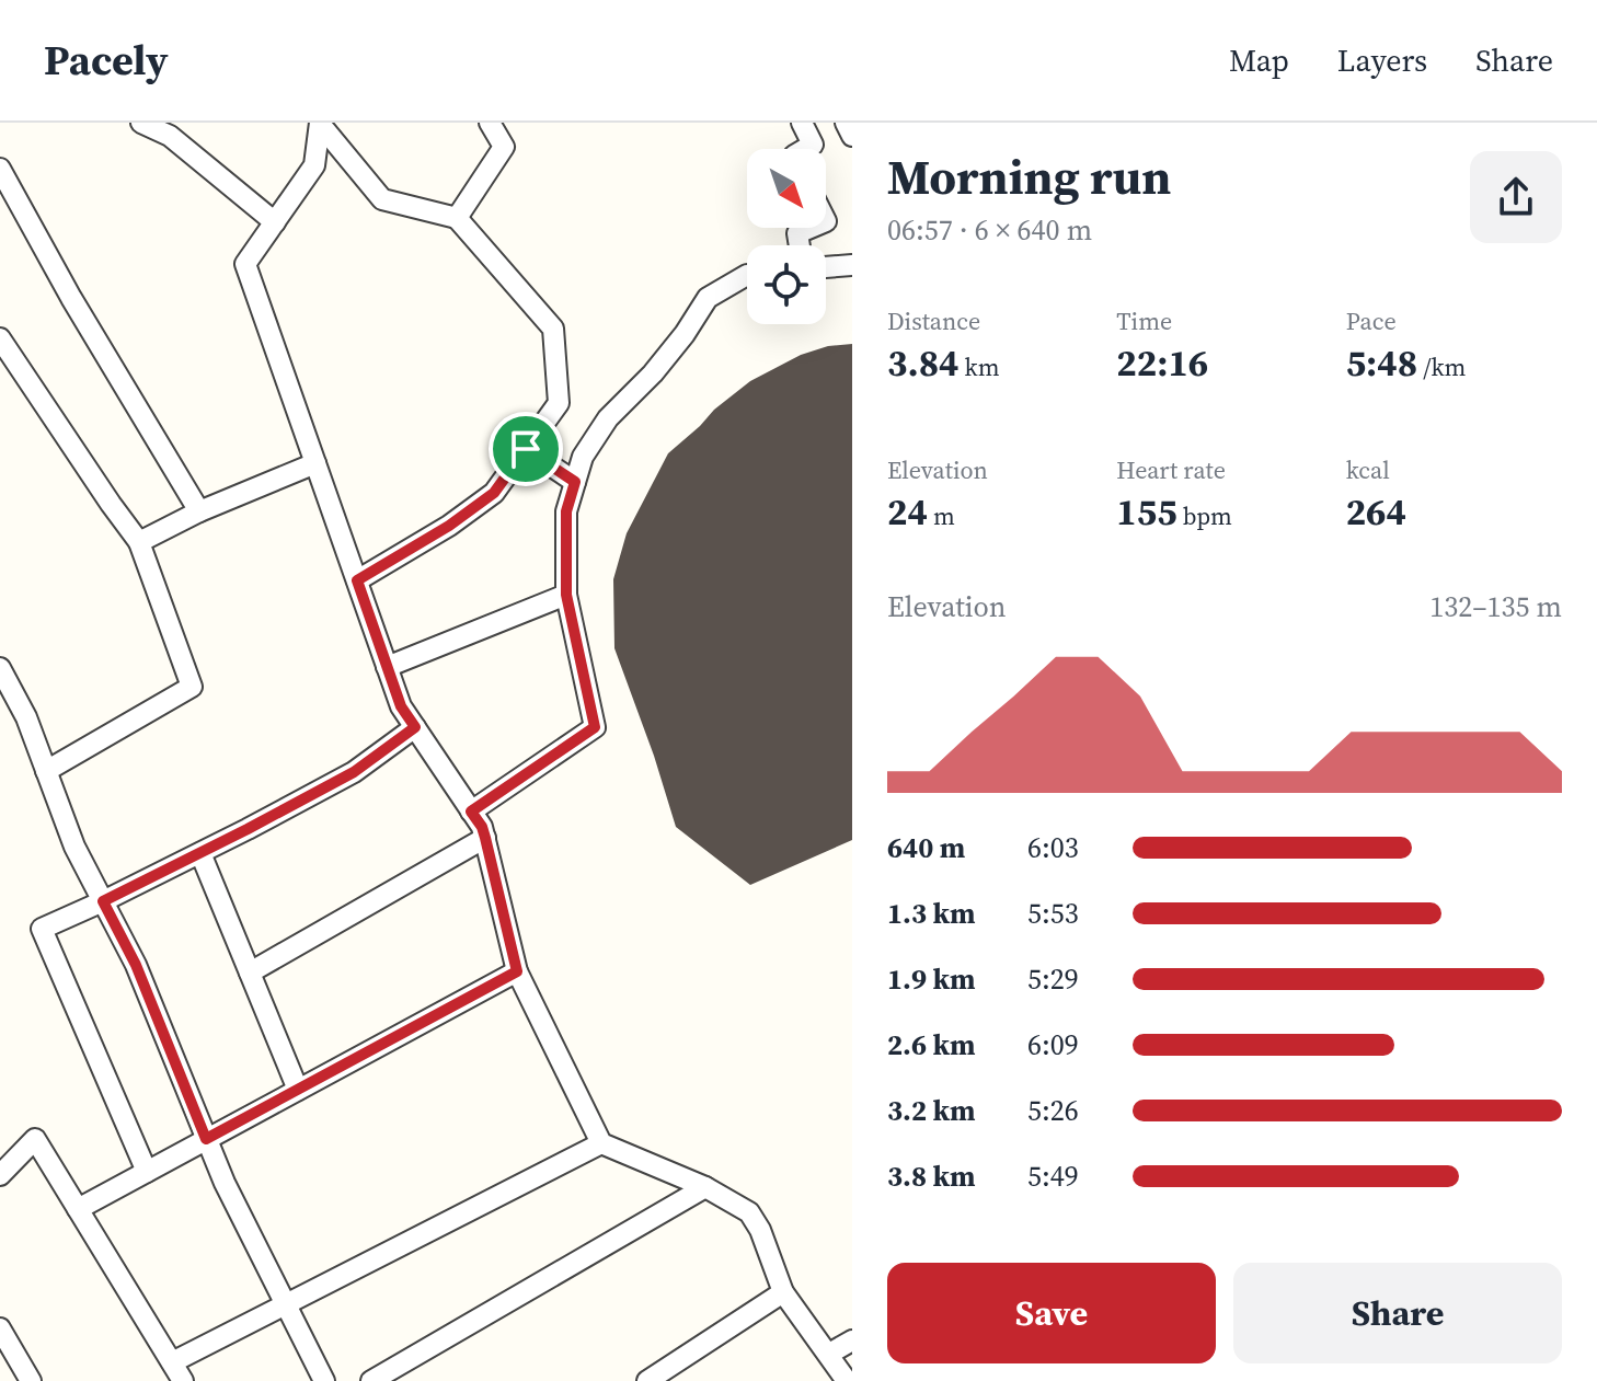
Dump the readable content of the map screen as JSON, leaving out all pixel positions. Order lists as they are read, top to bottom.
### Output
{
  "north": "bottom right",
  "page": {
    "header": "Pacely",
    "nav": ["Map", "Layers", "Share"],
    "heading": ["Morning run", "06:57 · 6 × 640 m"],
    "stats": [
      ["Distance", "3.84 km"],
      ["Time", "22:16"],
      ["Pace", "5:48 /km"],
      ["Elevation", "24 m"],
      ["Heart rate", "155 bpm"],
      ["kcal", "264"]
    ],
    "chart": ["Elevation", "132–135 m"],
    "list": [
      {
        "name": "640 m",
        "note": "6:03"
      },
      {
        "name": "1.3 km",
        "note": "5:53"
      },
      {
        "name": "1.9 km",
        "note": "5:29"
      },
      {
        "name": "2.6 km",
        "note": "6:09"
      },
      {
        "name": "3.2 km",
        "note": "5:26"
      },
      {
        "name": "3.8 km",
        "note": "5:49"
      }
    ],
    "buttons": ["Save", "Share"]
  }
}
